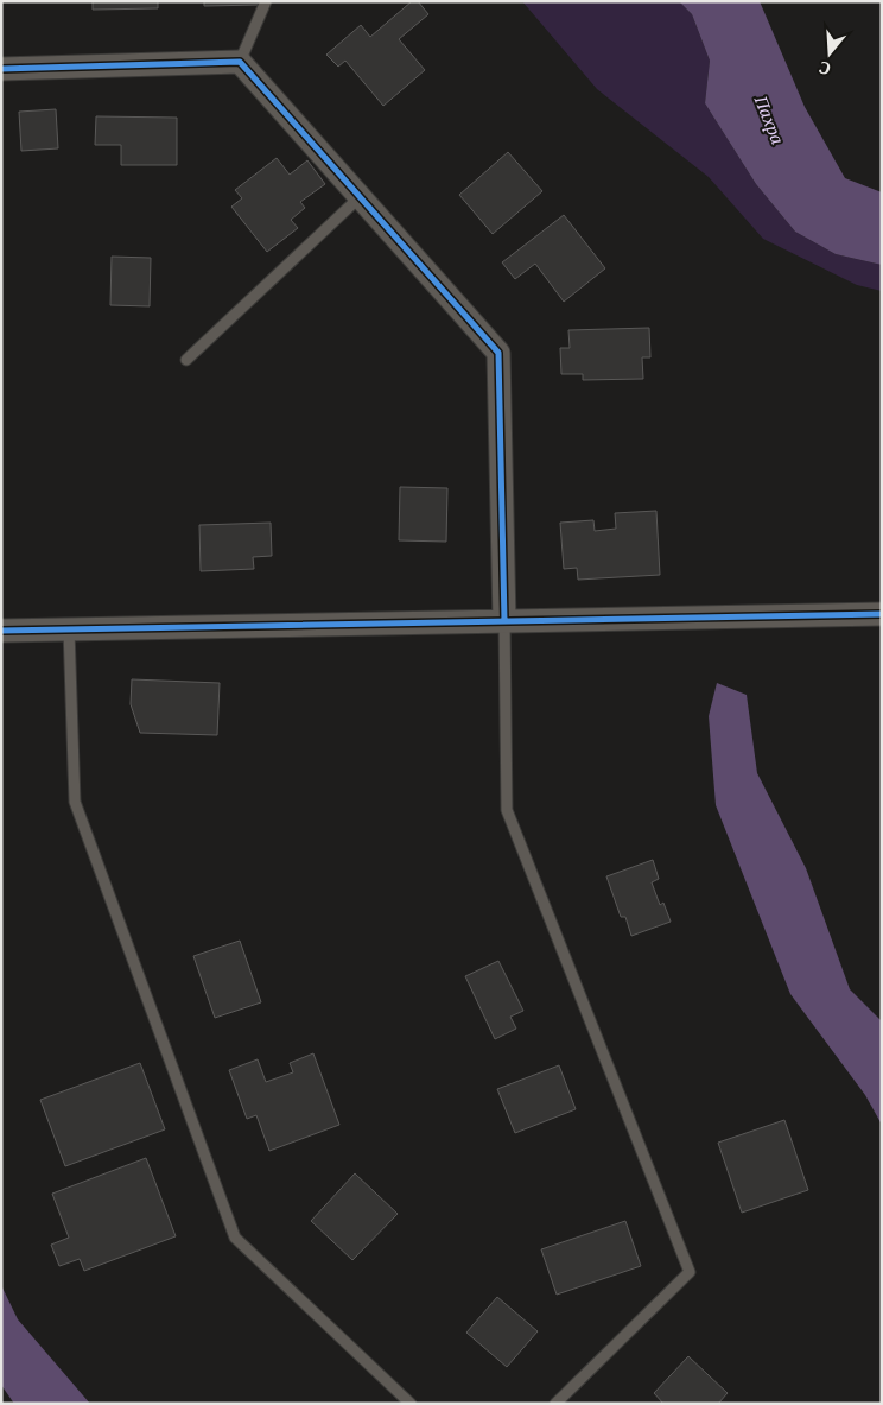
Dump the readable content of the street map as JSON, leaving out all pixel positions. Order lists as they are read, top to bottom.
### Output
{
  "water": ["Пахра"],
  "north": "bottom"
}
